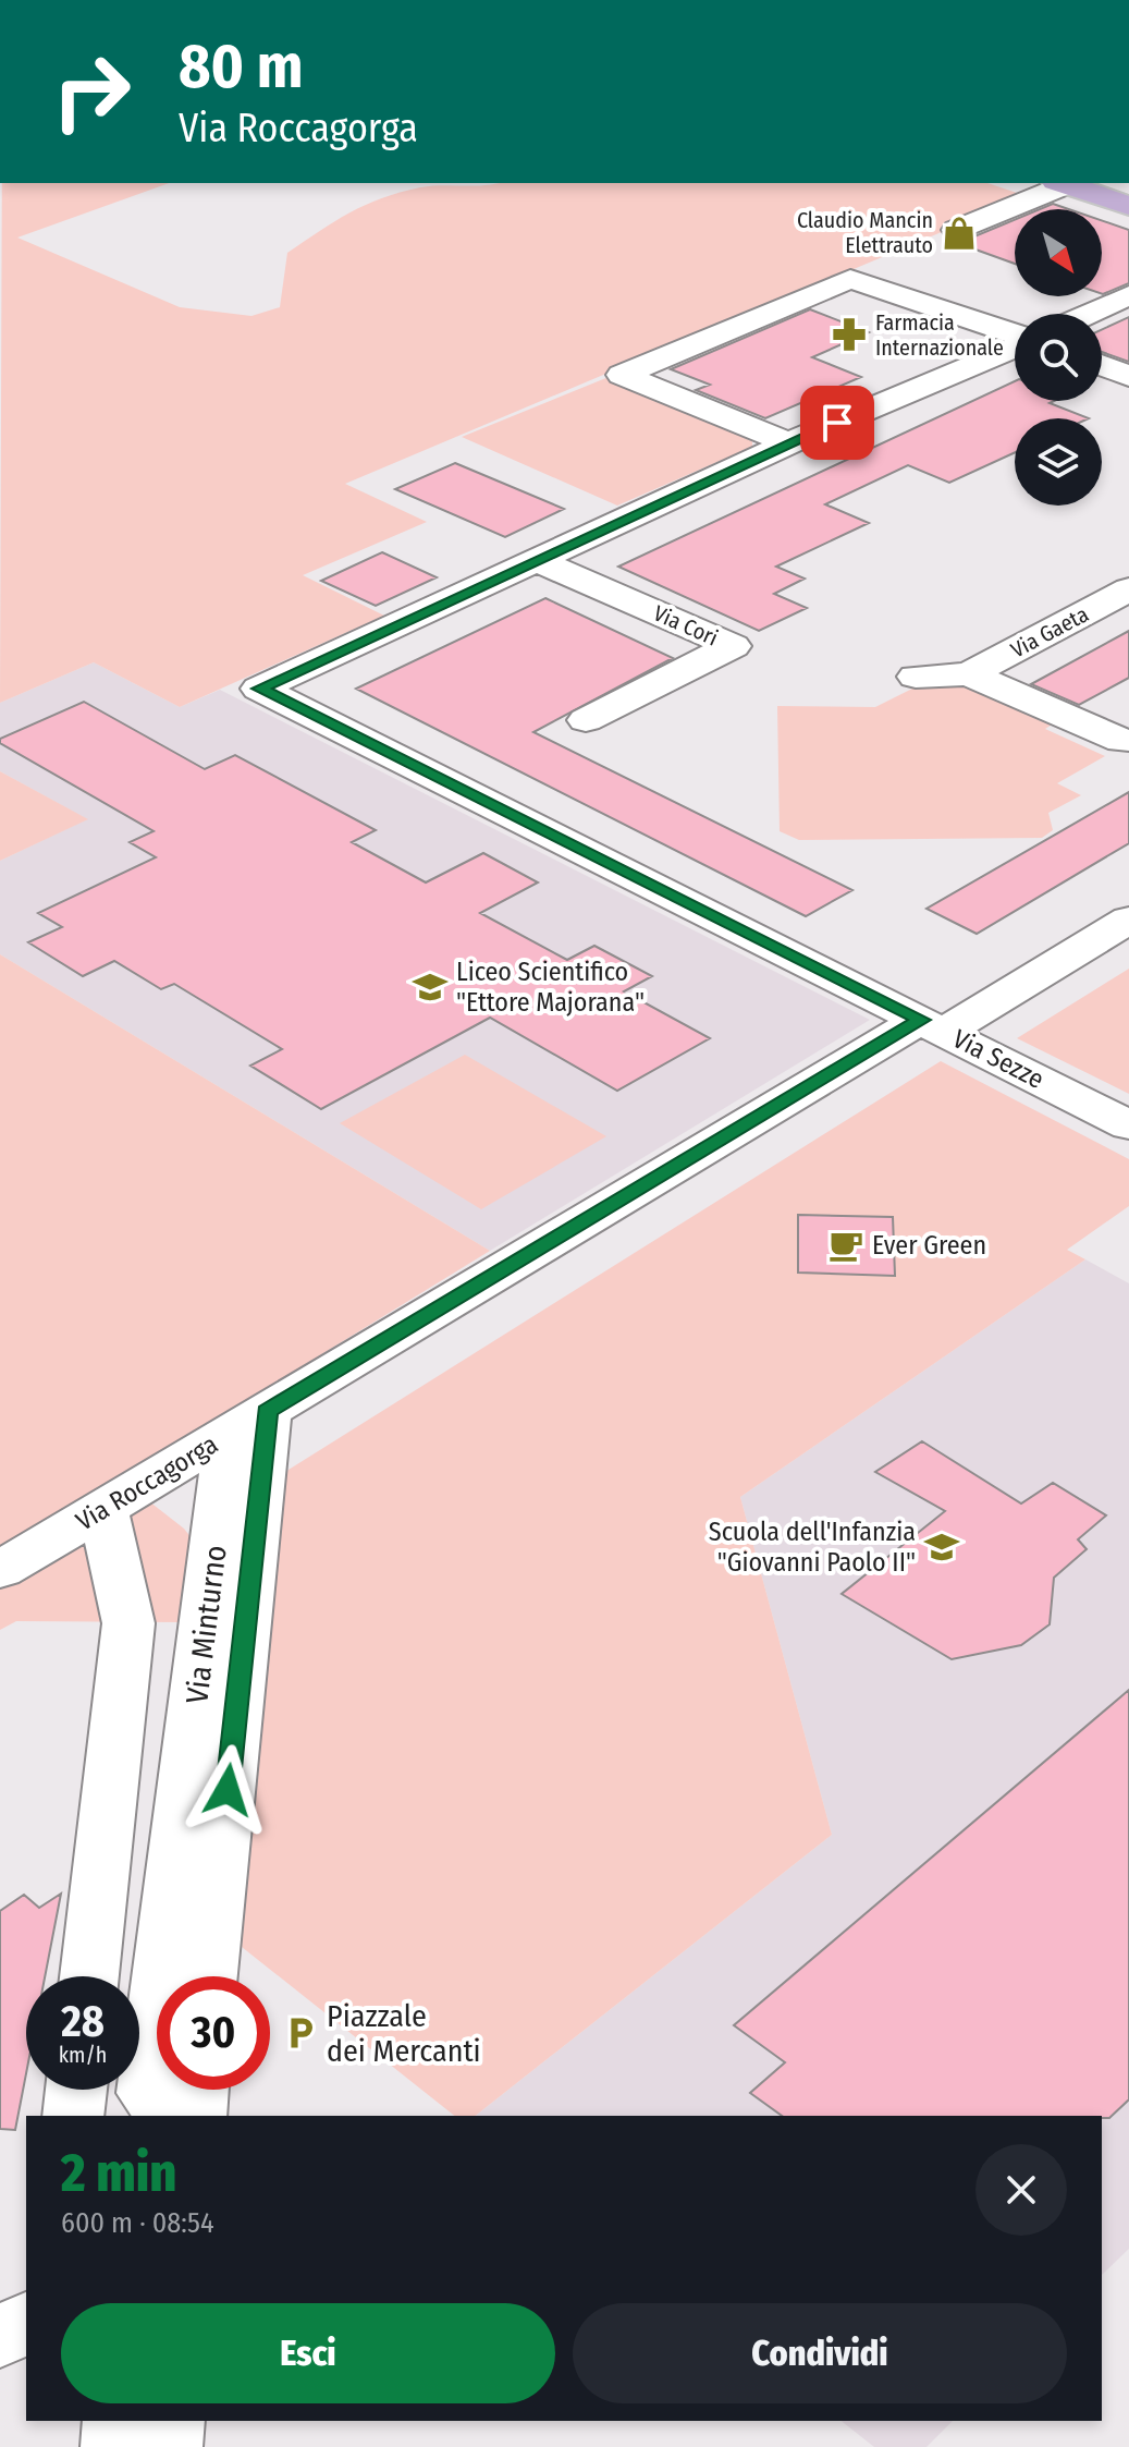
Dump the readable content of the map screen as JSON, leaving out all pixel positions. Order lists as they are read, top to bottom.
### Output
{
  "streets": {
    "street": [
      "Via Cori",
      "Via Gaeta",
      "Via Sezze",
      "Via Roccagorga",
      "Via Minturno"
    ]
  },
  "crossings": [
    ["Via Cori", "Via Sezze"],
    ["Via Sezze", "Via Roccagorga"],
    ["Via Roccagorga", "Via Minturno"]
  ],
  "places": {
    "shop": ["Claudio Mancin Elettrauto"],
    "pharmacy": ["Farmacia Internazionale"],
    "school or university": ["Liceo Scientifico \"Ettore Majorana\"", "Scuola dell'Infanzia \"Giovanni Paolo II\""],
    "cafe": ["Ever Green"],
    "parking": ["Piazzale dei Mercanti"]
  },
  "north": "bottom right",
  "page": {
    "turn": ["80 m", "Via Roccagorga"],
    "speed": "28 km/h",
    "limit": "30",
    "heading": ["2 min", "600 m · 08:54"],
    "buttons": ["Esci", "Condividi"]
  }
}
